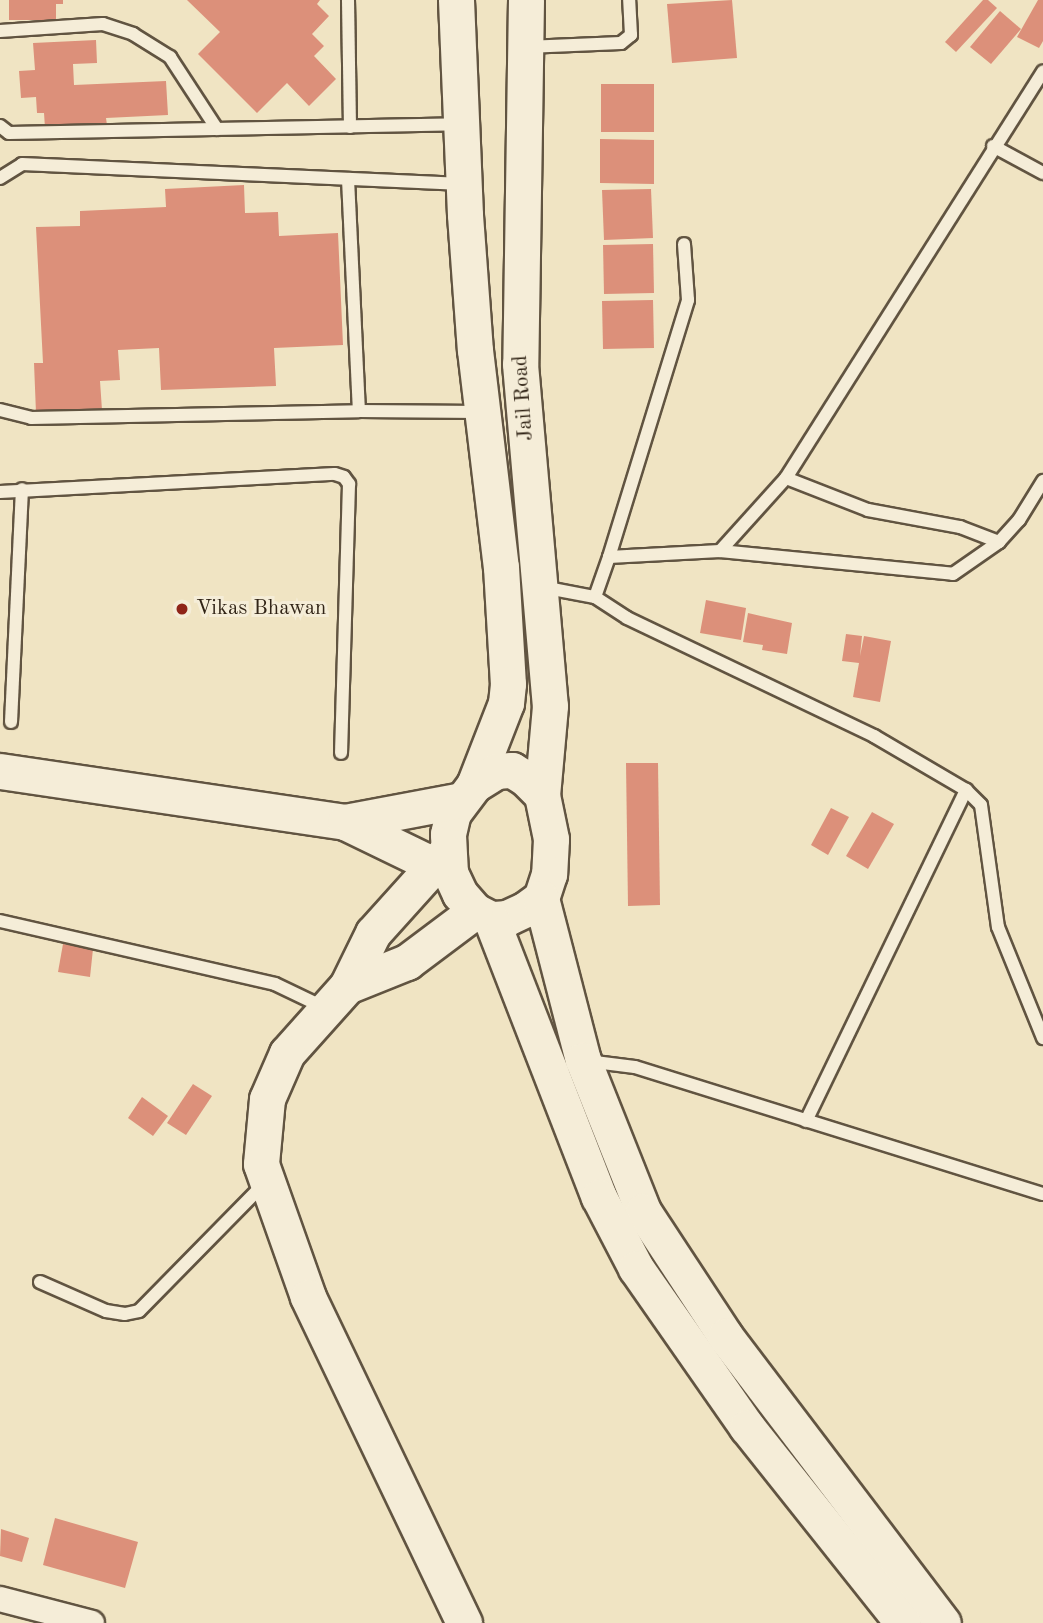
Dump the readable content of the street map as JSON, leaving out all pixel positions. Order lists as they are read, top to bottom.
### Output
{
  "streets": {
    "main road": ["Jail Road"]
  },
  "places": ["Vikas Bhawan"]
}
